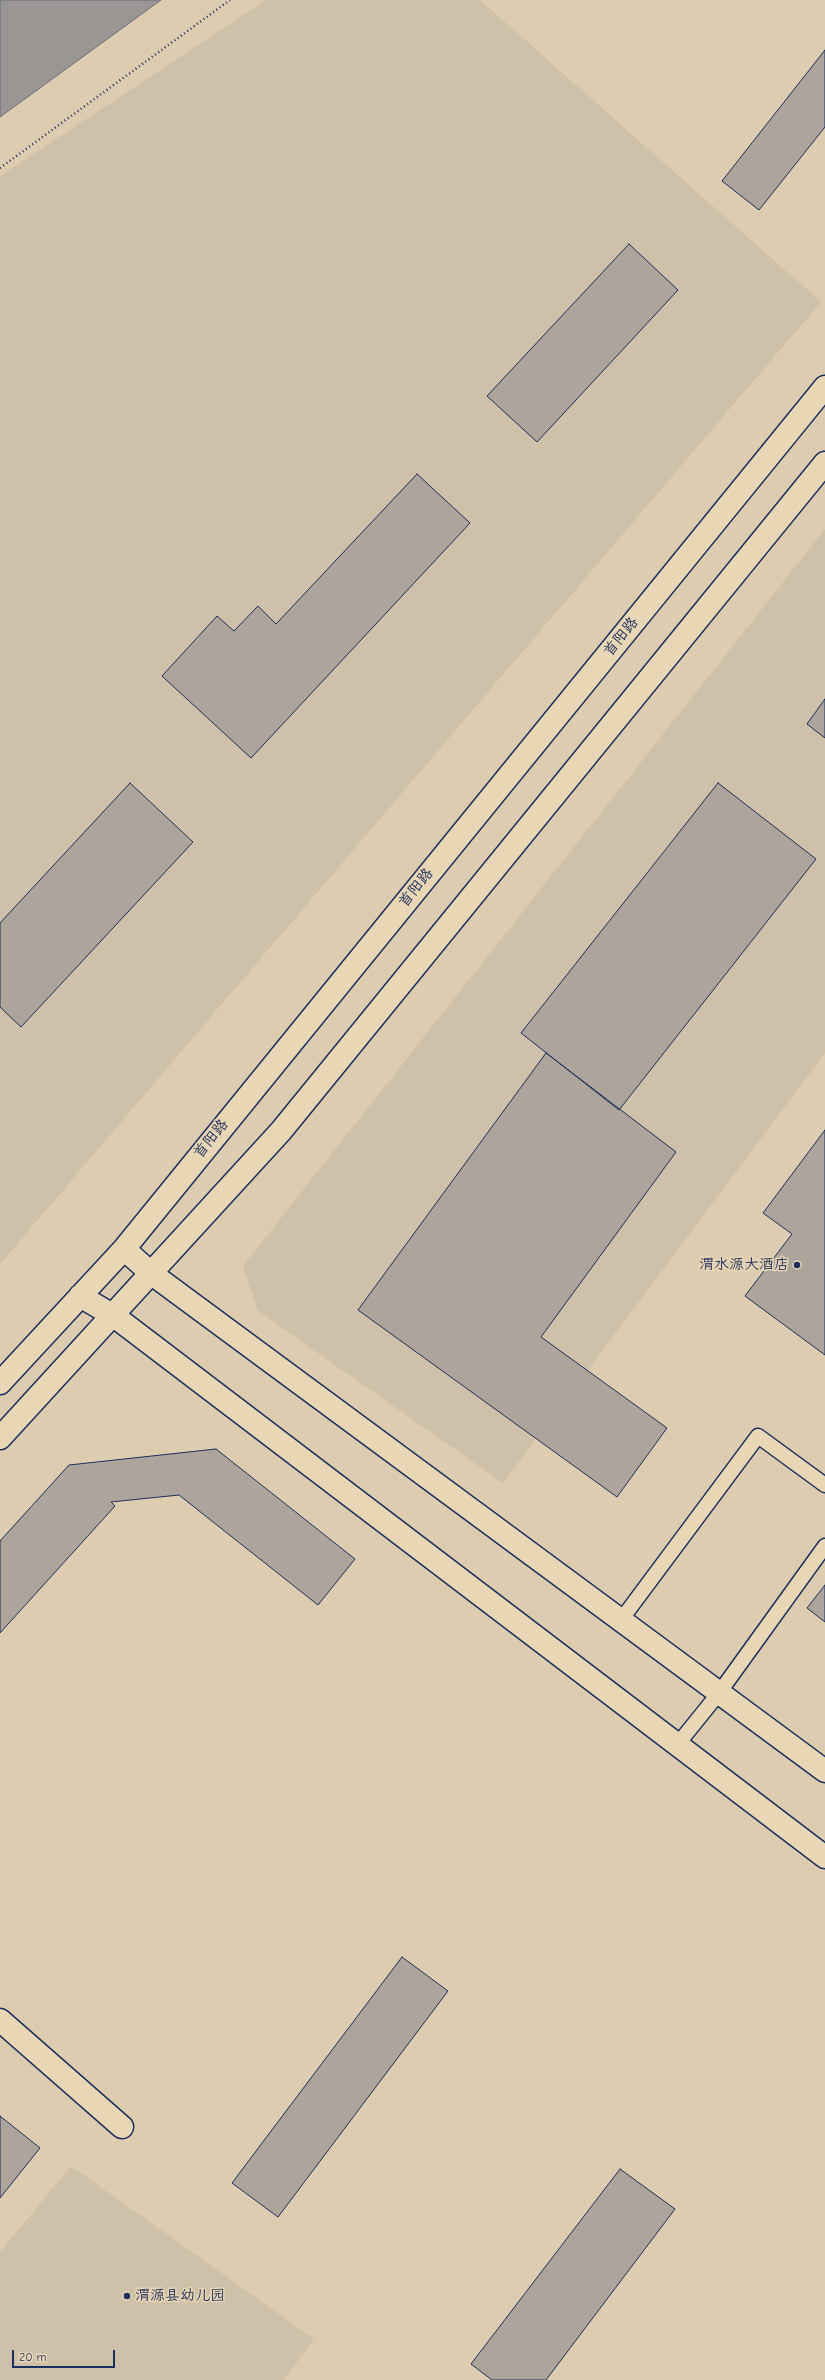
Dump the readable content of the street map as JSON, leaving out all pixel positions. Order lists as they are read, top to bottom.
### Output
{
  "streets": {
    "main road": ["首阳路"]
  },
  "places": ["渭水源大酒店", "渭源县幼儿园"],
  "scale_bar": "20 m"
}
